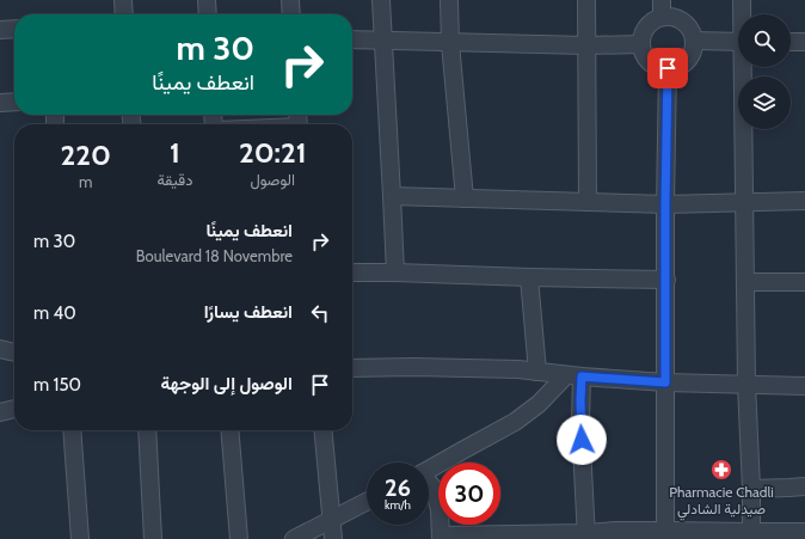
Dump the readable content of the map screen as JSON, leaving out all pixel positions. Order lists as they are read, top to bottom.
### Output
{
  "places": {
    "pharmacy": ["Pharmacie Chadli صيدلية الشادلي"]
  },
  "page": {
    "turn": ["30 m", "انعطف يمينًا"],
    "eta": [
      "20:21",
      "الوصول",
      "1",
      "دقيقة",
      "220",
      "m"
    ],
    "list": [
      {
        "name": "انعطف يمينًا",
        "note": "Boulevard 18 Novembre",
        "value": "30 m"
      },
      {
        "name": "انعطف يسارًا",
        "value": "40 m"
      },
      {
        "name": "الوصول إلى الوجهة",
        "value": "150 m"
      }
    ],
    "speed": "26 km/h",
    "limit": "30"
  }
}
